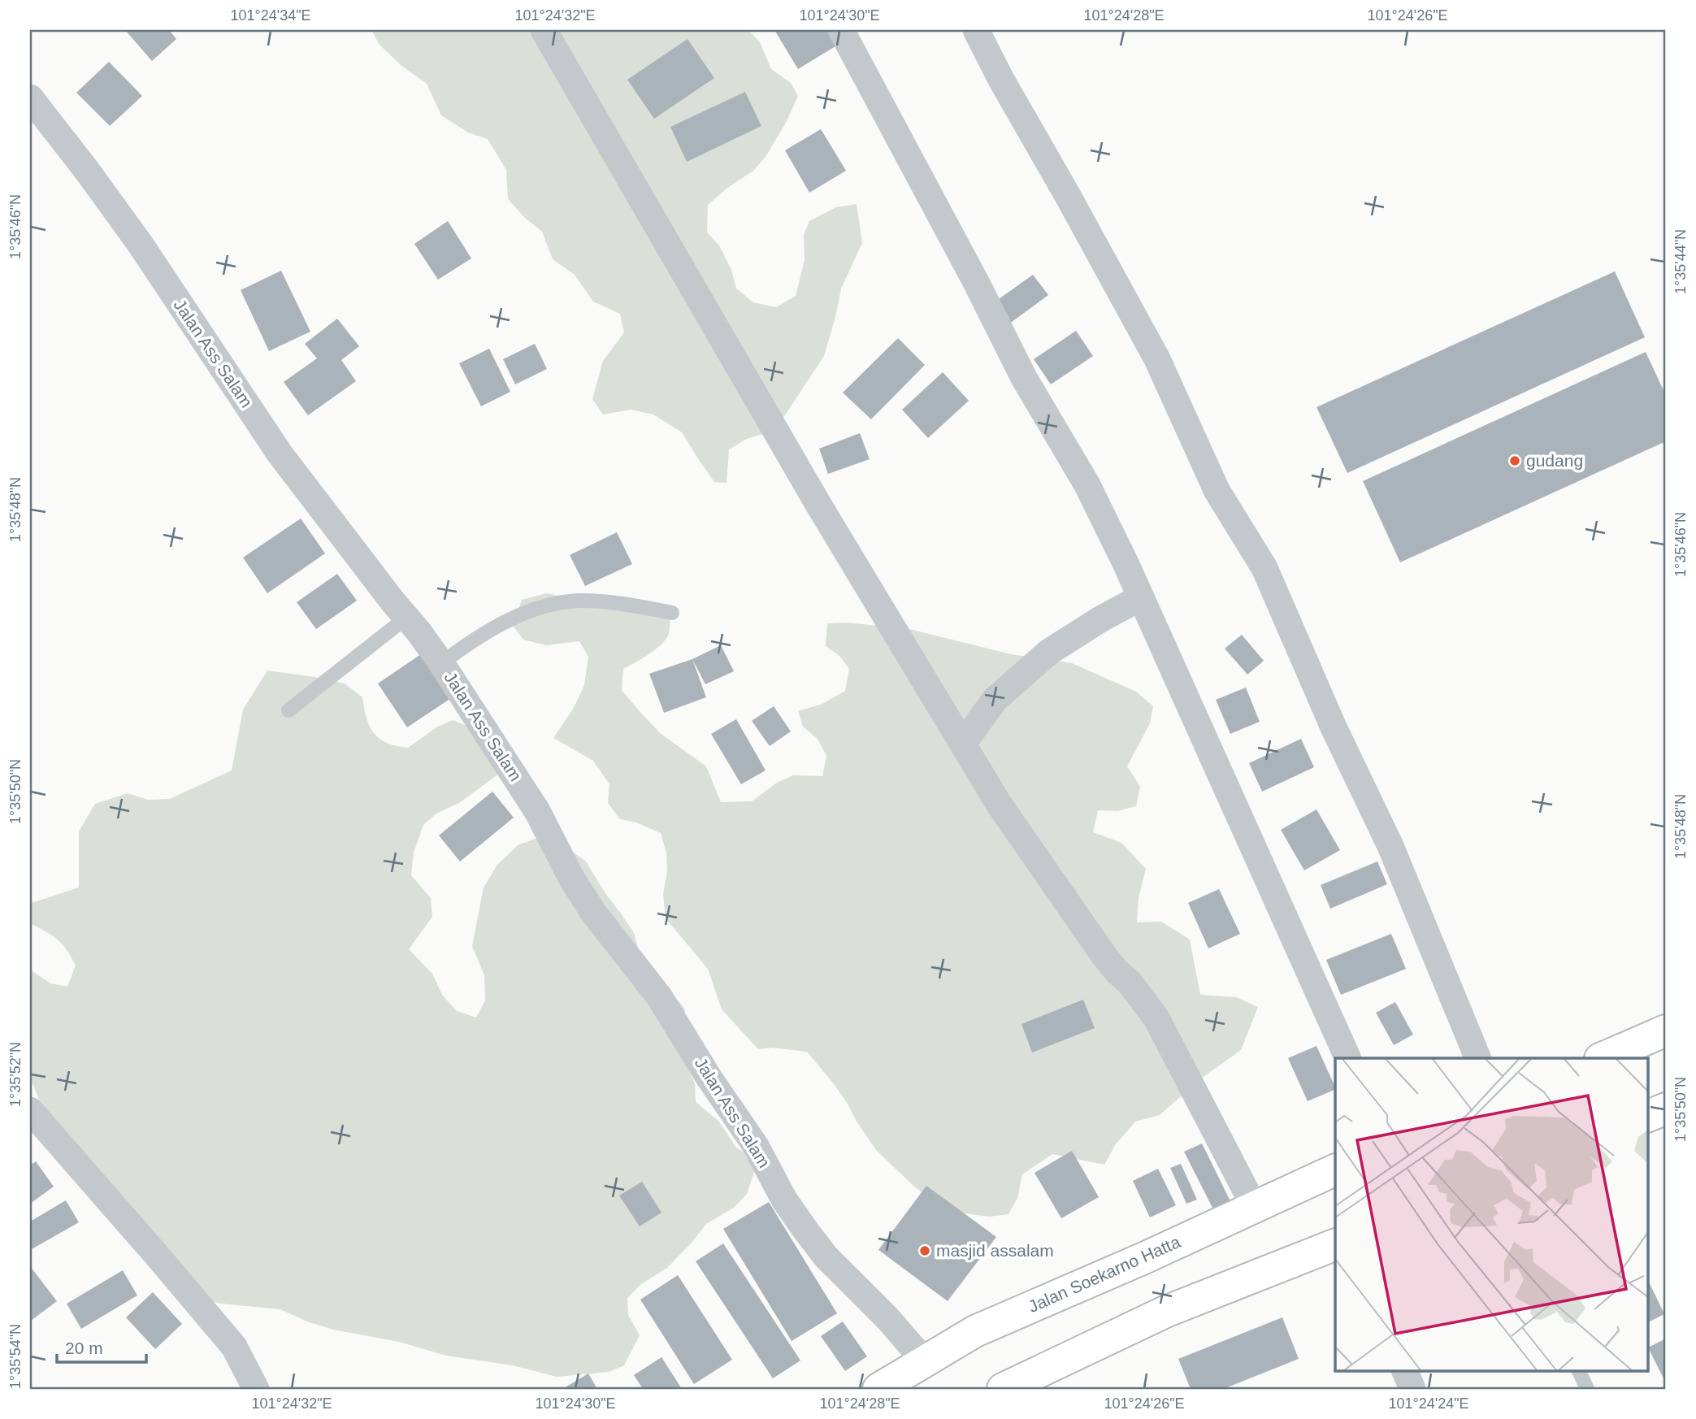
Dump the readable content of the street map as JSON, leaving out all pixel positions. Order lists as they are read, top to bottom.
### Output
{
  "streets": {
    "highway": ["Jalan Soekarno Hatta"],
    "street": ["Jalan Ass Salam"]
  },
  "crossings": [
    ["Jalan Ass Salam", "Jalan Soekarno Hatta"]
  ],
  "places": ["gudang", "masjid assalam"],
  "scale_bar": "20 m",
  "coordinates": [
    "101°24'34\"E",
    "101°24'32\"E",
    "101°24'30\"E",
    "101°24'28\"E",
    "101°24'26\"E",
    "1°35'46\"N",
    "1°35'44\"N",
    "1°35'48\"N",
    "1°35'50\"N",
    "1°35'52\"N",
    "1°35'54\"N",
    "101°24'24\"E"
  ]
}
